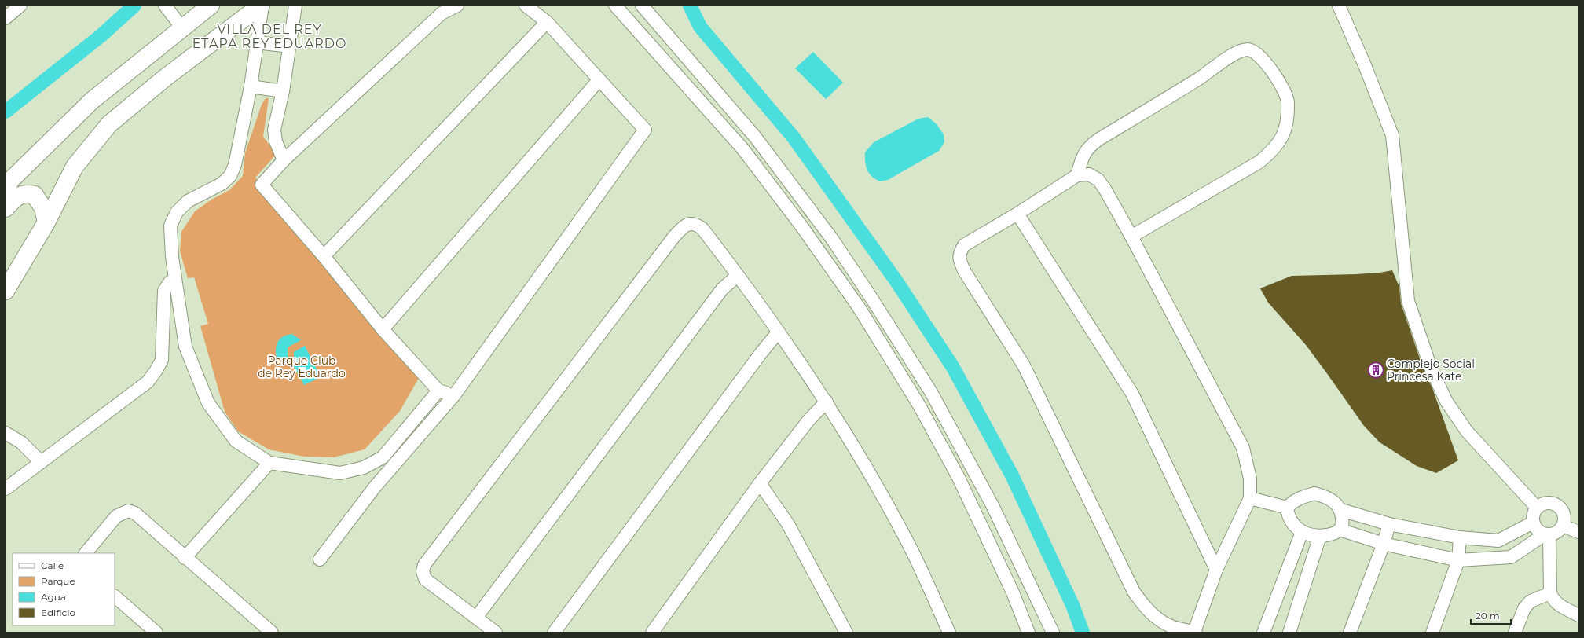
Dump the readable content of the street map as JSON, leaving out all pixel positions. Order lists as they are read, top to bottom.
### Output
{
  "districts": ["VILLA DEL REY ETAPA REY EDUARDO"],
  "parks": ["Parque Club de Rey Eduardo"],
  "places": {
    "building": ["Complejo Social Princesa Kate"]
  },
  "legend": [
    "Calle",
    "Parque",
    "Agua",
    "Edificio"
  ],
  "scale_bar": "20 m"
}
